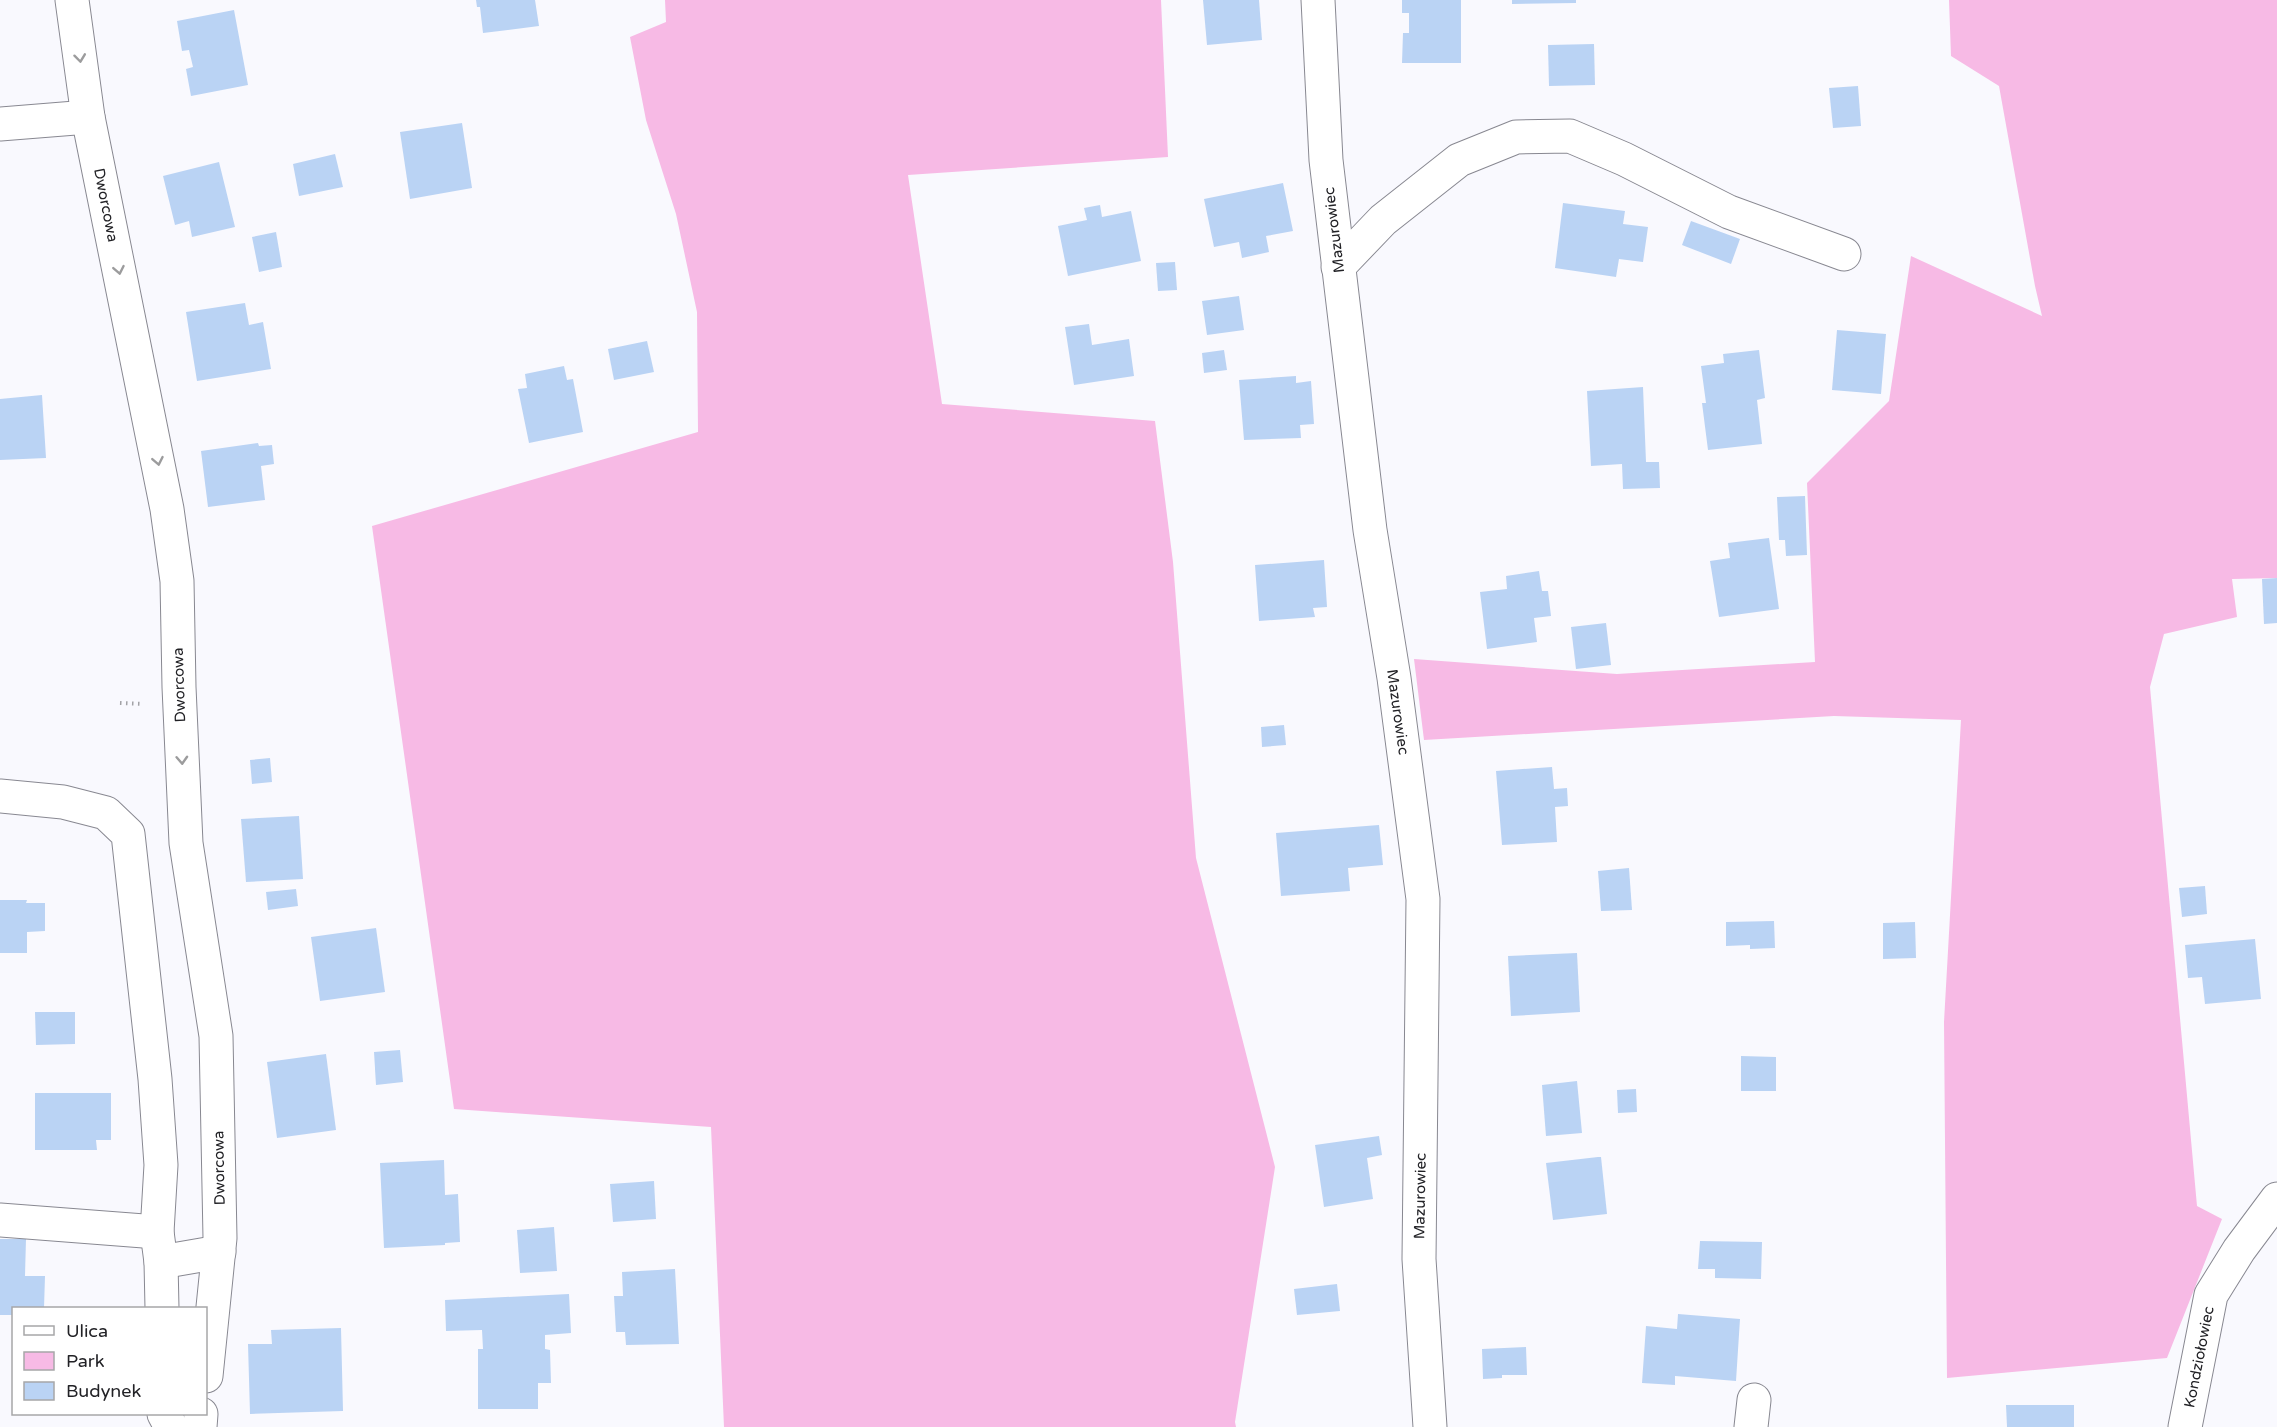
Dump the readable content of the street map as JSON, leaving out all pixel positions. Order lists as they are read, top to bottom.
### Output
{
  "streets": {
    "street": ["Dworcowa", "Mazurowiec", "Kondziołowiec"]
  },
  "one_way": ["Dworcowa"],
  "legend": ["Ulica", "Park", "Budynek"]
}
